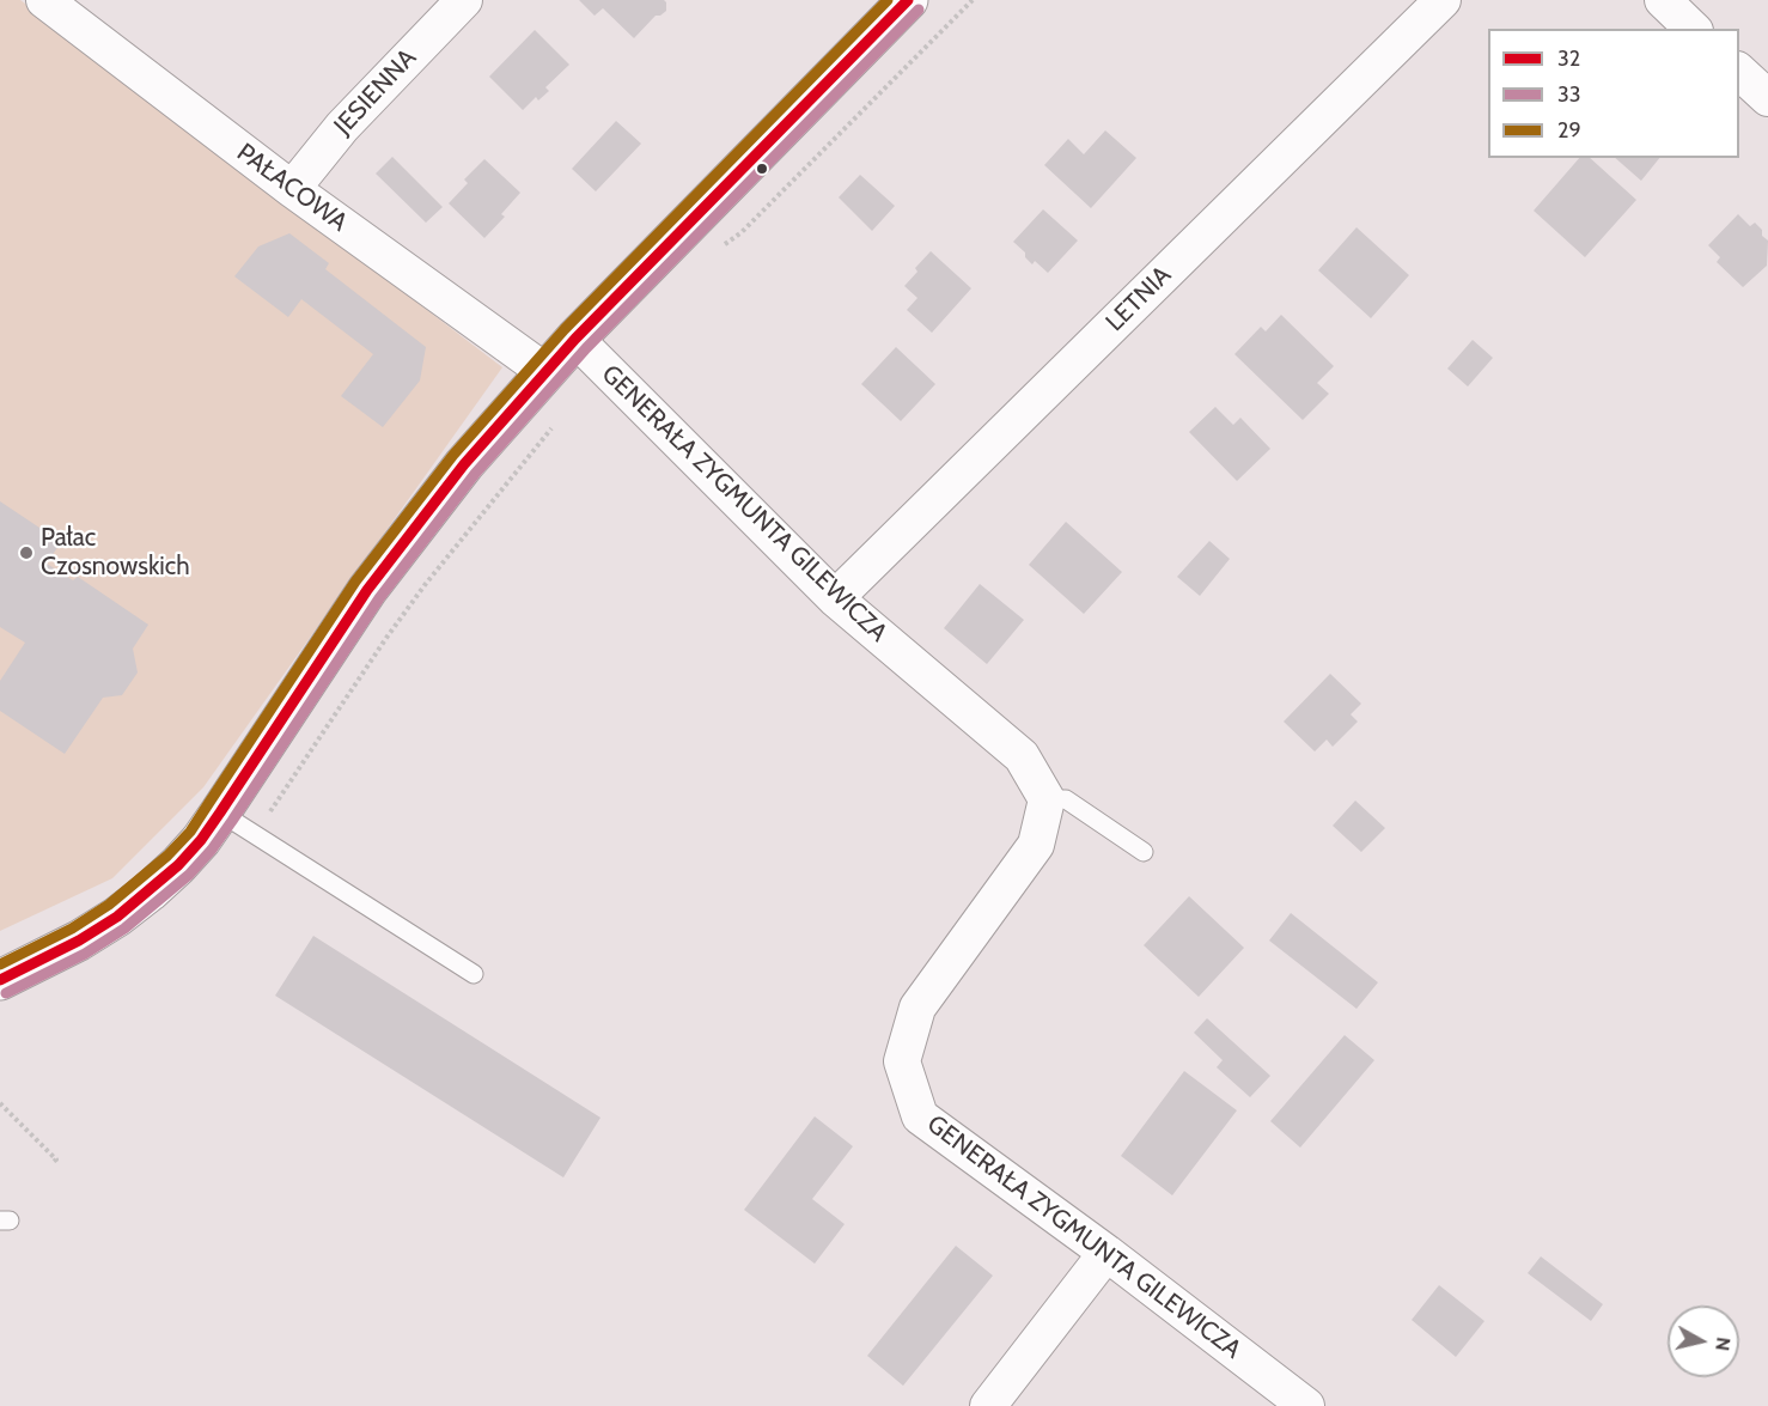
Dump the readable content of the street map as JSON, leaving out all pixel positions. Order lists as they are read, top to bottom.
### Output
{
  "streets": {
    "street": [
      "JESIENNA",
      "PAŁACOWA",
      "LETNIA",
      "GENERAŁA ZYGMUNTA GILEWICZA"
    ]
  },
  "crossings": [
    ["JESIENNA", "PAŁACOWA"],
    ["LETNIA", "GENERAŁA ZYGMUNTA GILEWICZA"]
  ],
  "places": ["Pałac Czosnowskich"],
  "lines": ["transit line 32", "transit line 29", "transit line 33"],
  "legend": ["32", "33", "29"],
  "north": "right"
}
